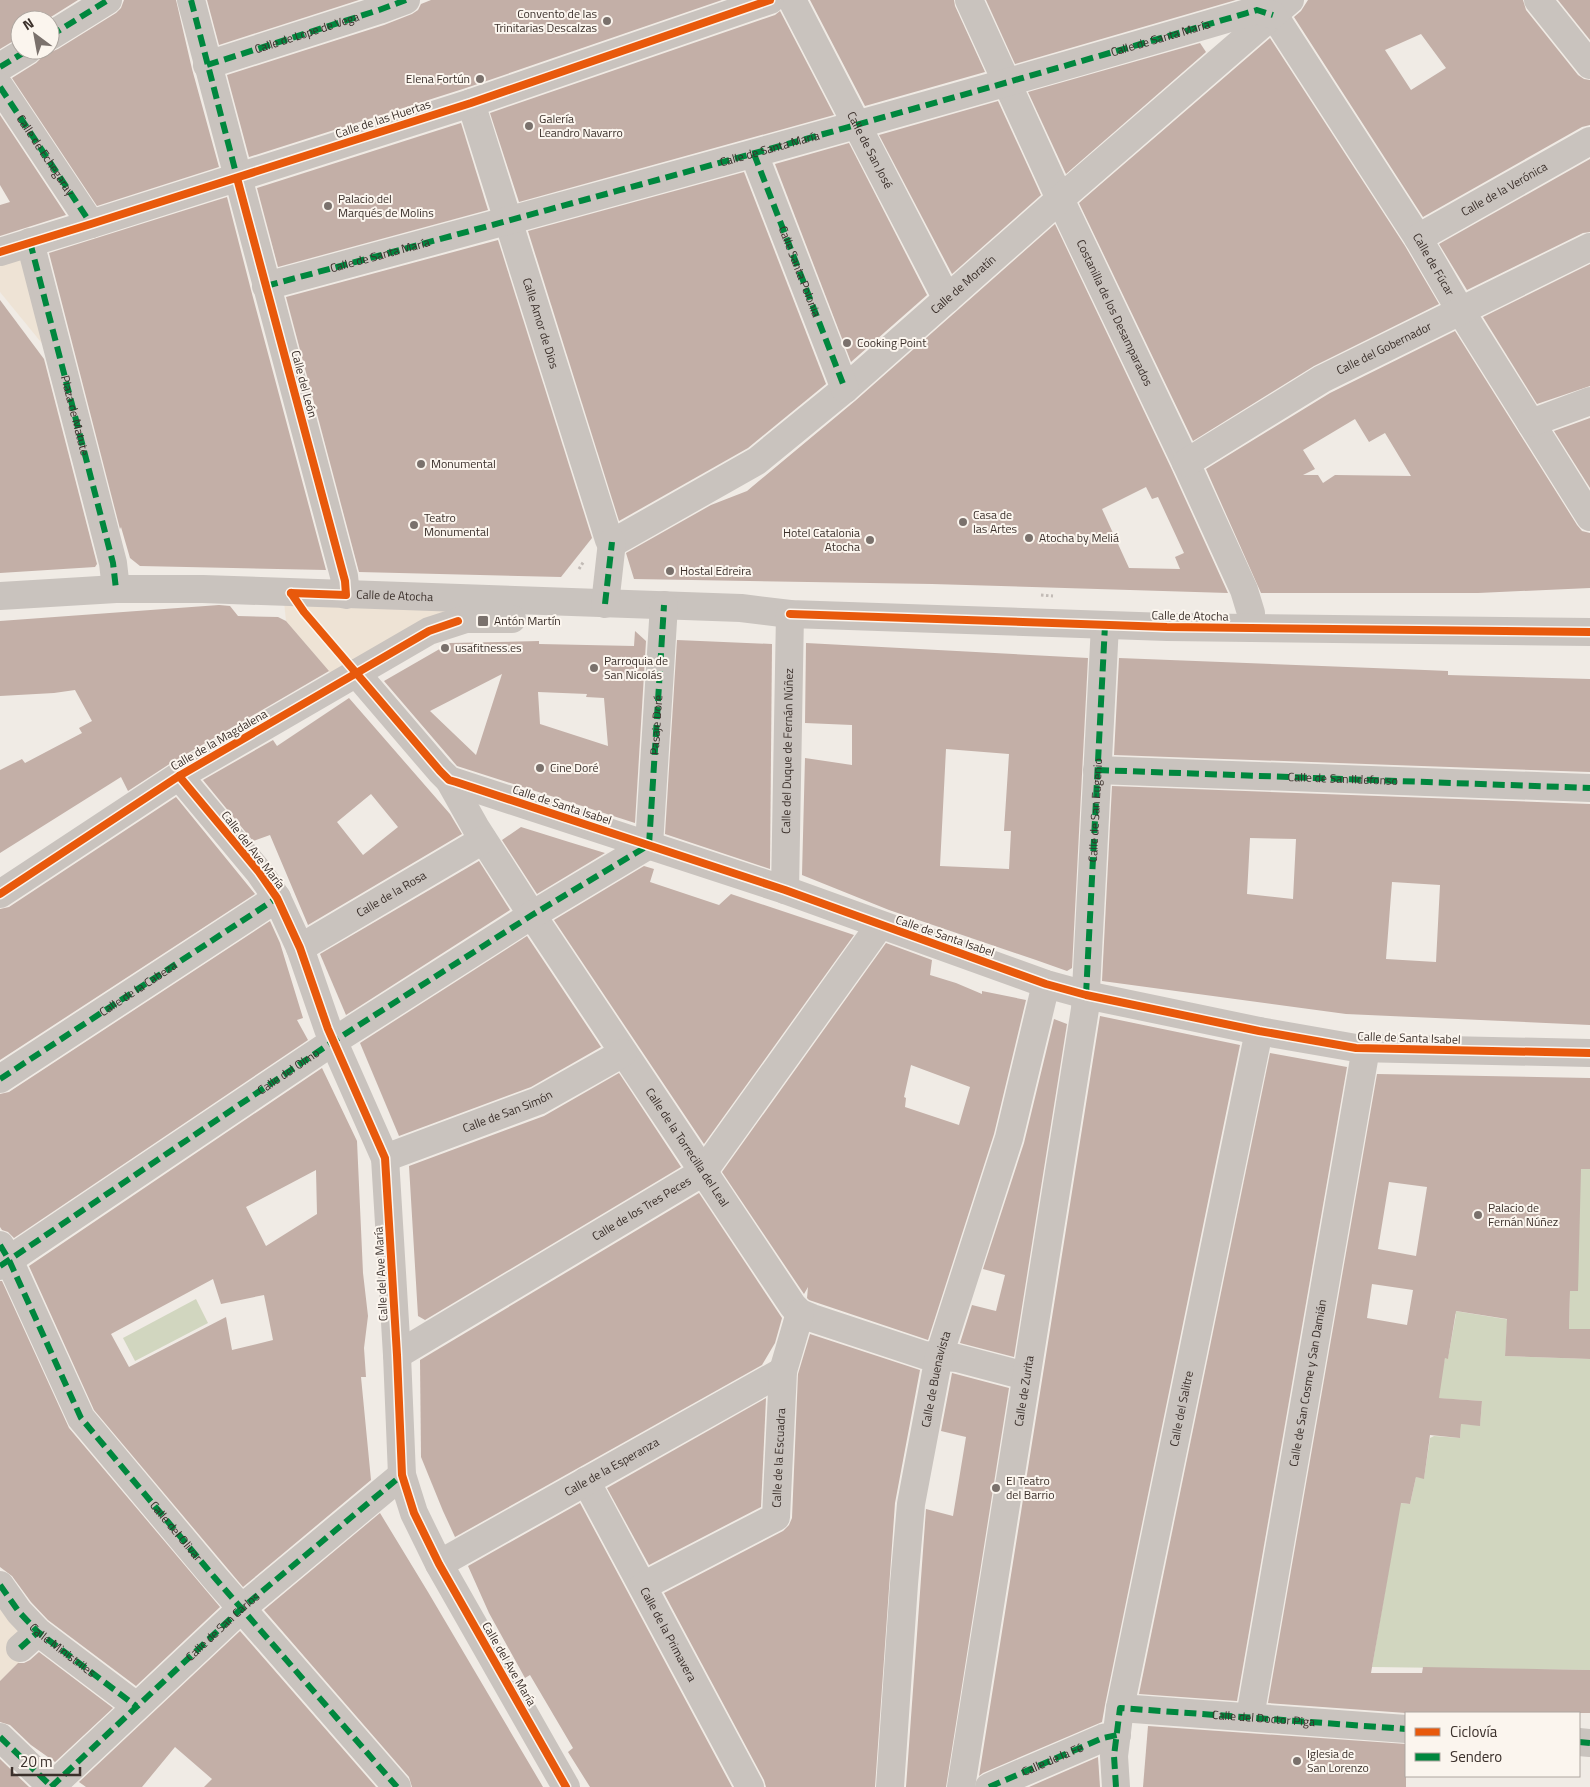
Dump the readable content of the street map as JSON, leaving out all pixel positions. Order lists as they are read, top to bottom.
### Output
{
  "streets": {
    "street": [
      "Calle de Lope de Vega",
      "Calle de Santa María",
      "Calle de las Huertas",
      "Calle de San José",
      "Calle de Echegaray",
      "Calle de la Verónica",
      "Calle de Fúcar",
      "Calle Santa Polonia",
      "Calle de Moratín",
      "Costanilla de los Desamparados",
      "Calle Amor de Dios",
      "Calle del Gobernador",
      "Calle del León",
      "Plaza de Matute",
      "Calle de Atocha",
      "Pasaje Doré",
      "Calle de la Magdalena",
      "Calle del Duque de Fernán Núñez",
      "Calle de San Ildefonso",
      "Calle de Santa Isabel",
      "Calle de San Eugenio",
      "Calle del Ave María",
      "Calle de la Rosa",
      "Calle de la Cabeza",
      "Calle del Olmo",
      "Calle de San Simón",
      "Calle de la Torrecilla del Leal",
      "Calle de los Tres Peces",
      "Calle de Buenavista",
      "Calle de San Cosme y San Damián",
      "Calle de Zurita",
      "Calle del Salitre",
      "Calle de la Escuadra",
      "Calle de la Esperanza",
      "Calle del Olivar",
      "Calle de San Carlos",
      "Calle de la Primavera",
      "Calle Ministriles",
      "Calle del Doctor Piga",
      "Calle de la Fé"
    ]
  },
  "crossings": [
    ["Calle de Lope de Vega", "Calle del León"],
    ["Calle de Santa María", "Calle de San José"],
    ["Calle de Santa María", "Calle de Fúcar"],
    ["Calle de Santa María", "Calle Santa Polonia"],
    ["Calle de Santa María", "Calle de Moratín"],
    ["Calle de Santa María", "Costanilla de los Desamparados"],
    ["Calle de Santa María", "Calle Amor de Dios"],
    ["Calle de Santa María", "Calle del León"],
    ["Calle de las Huertas", "Calle de Echegaray"],
    ["Calle de las Huertas", "Calle Amor de Dios"],
    ["Calle de las Huertas", "Calle del León"],
    ["Calle de las Huertas", "Plaza de Matute"],
    ["Calle de San José", "Calle de Moratín"],
    ["Calle de la Verónica", "Calle de Fúcar"],
    ["Calle de Fúcar", "Calle de Moratín"],
    ["Calle de Fúcar", "Calle del Gobernador"],
    ["Calle Santa Polonia", "Calle de Moratín"],
    ["Calle de Moratín", "Costanilla de los Desamparados"],
    ["Calle de Moratín", "Calle Amor de Dios"],
    ["Costanilla de los Desamparados", "Calle del Gobernador"],
    ["Costanilla de los Desamparados", "Calle de Atocha"],
    ["Calle Amor de Dios", "Calle de Atocha"],
    ["Calle del León", "Calle de Atocha"],
    ["Plaza de Matute", "Calle de Atocha"],
    ["Calle de Atocha", "Pasaje Doré"],
    ["Calle de Atocha", "Calle de la Magdalena"],
    ["Calle de Atocha", "Calle del Duque de Fernán Núñez"],
    ["Calle de Atocha", "Calle de San Eugenio"],
    ["Pasaje Doré", "Calle de Santa Isabel"],
    ["Pasaje Doré", "Calle del Olmo"],
    ["Calle de la Magdalena", "Calle de Santa Isabel"],
    ["Calle de la Magdalena", "Calle del Ave María"],
    ["Calle del Duque de Fernán Núñez", "Calle de Santa Isabel"],
    ["Calle de San Ildefonso", "Calle de San Eugenio"],
    ["Calle de Santa Isabel", "Calle de San Eugenio"],
    ["Calle de Santa Isabel", "Calle del Olmo"],
    ["Calle de Santa Isabel", "Calle de la Torrecilla del Leal"],
    ["Calle de Santa Isabel", "Calle de los Tres Peces"],
    ["Calle de Santa Isabel", "Calle de Buenavista"],
    ["Calle de Santa Isabel", "Calle de San Cosme y San Damián"],
    ["Calle de Santa Isabel", "Calle de Zurita"],
    ["Calle de Santa Isabel", "Calle del Salitre"],
    ["Calle de San Eugenio", "Calle de Zurita"],
    ["Calle del Ave María", "Calle de la Rosa"],
    ["Calle del Ave María", "Calle de la Cabeza"],
    ["Calle del Ave María", "Calle del Olmo"],
    ["Calle del Ave María", "Calle de San Simón"],
    ["Calle del Ave María", "Calle de los Tres Peces"],
    ["Calle del Ave María", "Calle de la Esperanza"],
    ["Calle del Ave María", "Calle de San Carlos"],
    ["Calle de la Rosa", "Calle de la Torrecilla del Leal"],
    ["Calle del Olmo", "Calle de la Torrecilla del Leal"],
    ["Calle del Olmo", "Calle del Olivar"],
    ["Calle de San Simón", "Calle de la Torrecilla del Leal"],
    ["Calle de la Torrecilla del Leal", "Calle de los Tres Peces"],
    ["Calle de la Torrecilla del Leal", "Calle de la Escuadra"],
    ["Calle de San Cosme y San Damián", "Calle del Doctor Piga"],
    ["Calle del Salitre", "Calle del Doctor Piga"],
    ["Calle del Salitre", "Calle de la Fé"],
    ["Calle de la Escuadra", "Calle de la Esperanza"],
    ["Calle de la Escuadra", "Calle de la Primavera"],
    ["Calle de la Esperanza", "Calle de la Primavera"],
    ["Calle del Olivar", "Calle de San Carlos"],
    ["Calle de San Carlos", "Calle Ministriles"]
  ],
  "places": {
    "other": [
      "Convento de las Trinitarias Descalzas",
      "Elena Fortún",
      "Galería Leandro Navarro",
      "Palacio del Marqués de Molins",
      "Cooking Point",
      "Monumental",
      "Casa de las Artes",
      "Teatro Monumental",
      "Atocha by Meliá",
      "Hotel Catalonia Atocha",
      "Hostal Edreira",
      "usafitness.es",
      "Parroquia de San Nicolás",
      "Cine Doré",
      "Palacio de Fernán Núñez",
      "El Teatro del Barrio",
      "Iglesia de San Lorenzo"
    ],
    "transit": ["Antón Martín"]
  },
  "legend": ["Ciclovía", "Sendero"],
  "scale_bar": "20 m",
  "north": "top left"
}
